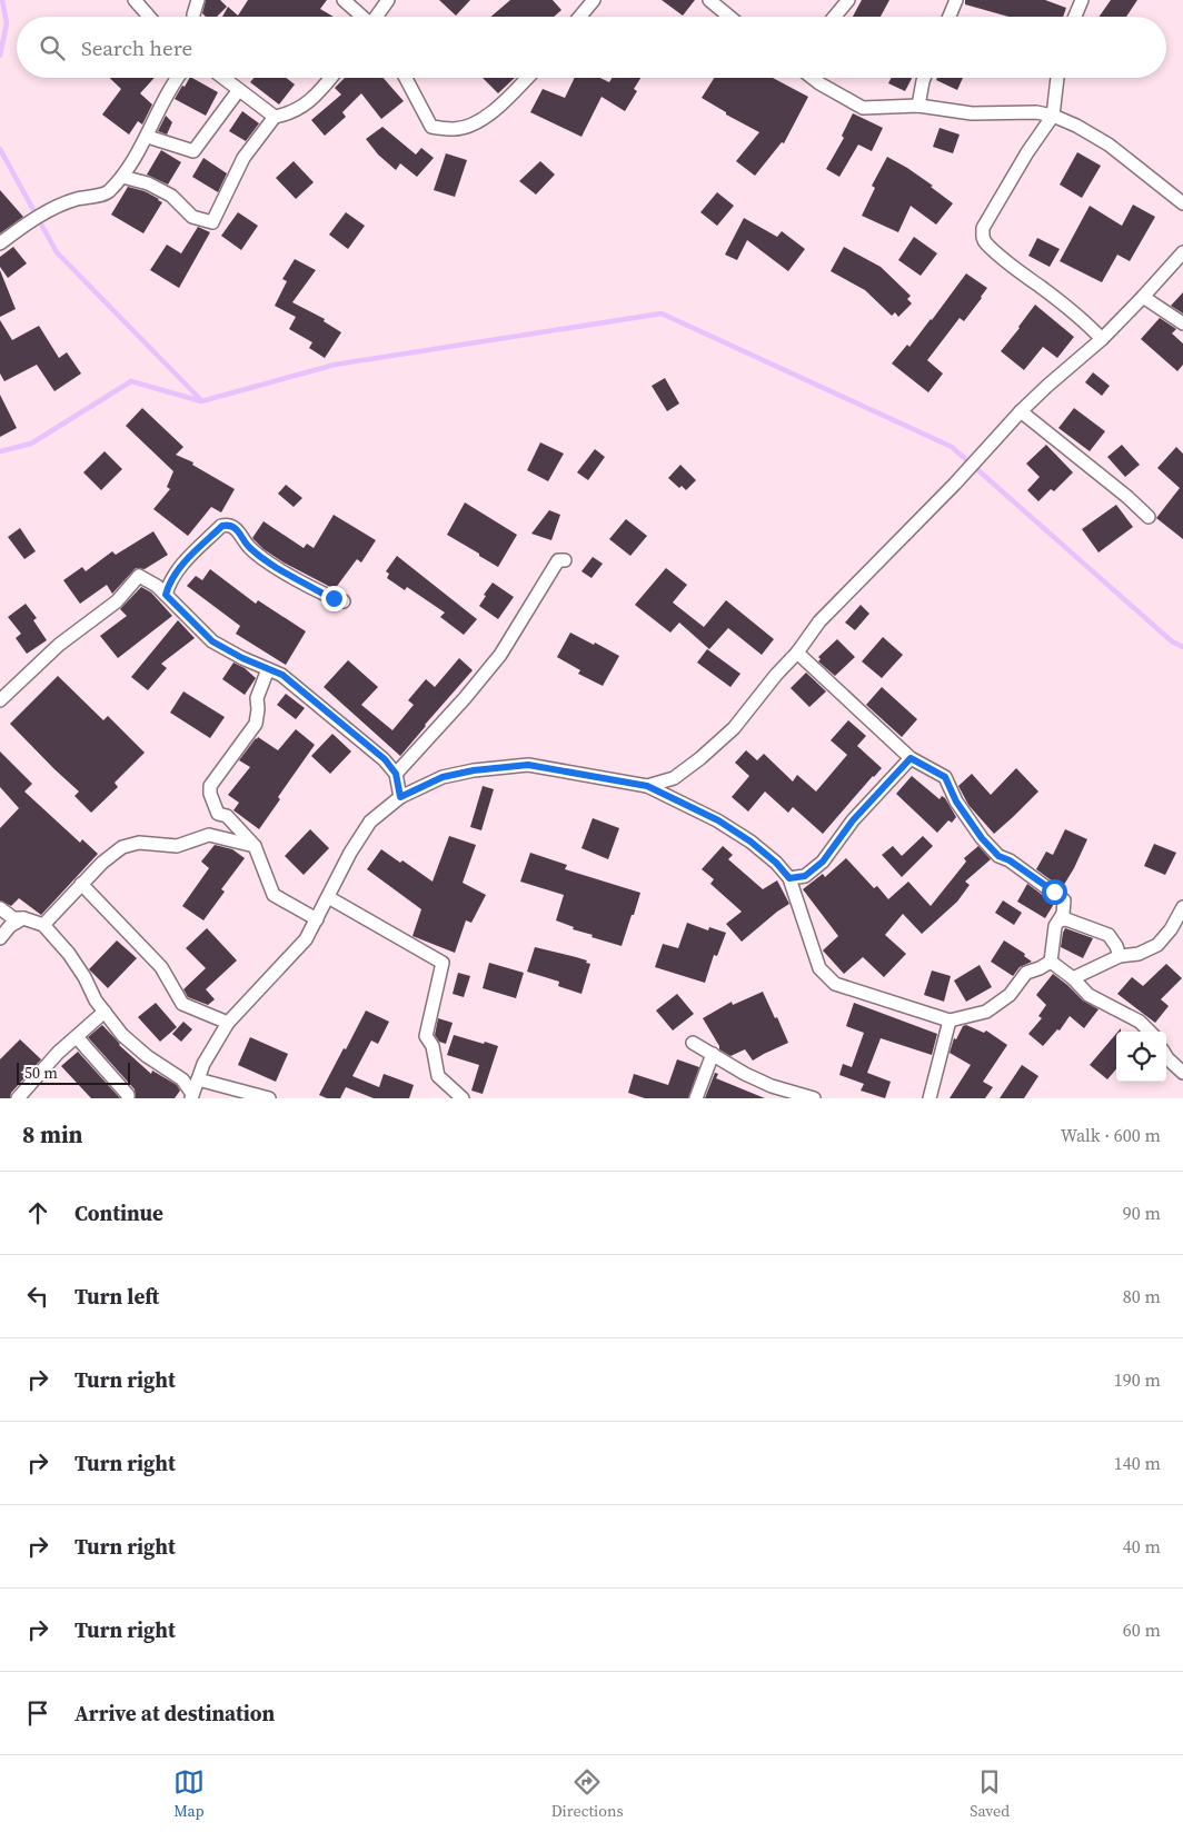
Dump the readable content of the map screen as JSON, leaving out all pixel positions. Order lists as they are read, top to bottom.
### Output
{
  "scale_bar": "50 m",
  "page": {
    "search": "Search here",
    "scale": "50 m",
    "heading": ["8 min", "Walk · 600 m"],
    "list": [
      ["Continue", "90 m"],
      ["Turn left", "80 m"],
      ["Turn right", "190 m"],
      ["Turn right", "140 m"],
      ["Turn right", "40 m"],
      ["Turn right", "60 m"],
      "Arrive at destination"
    ],
    "nav": ["Map", "Directions", "Saved"]
  }
}
